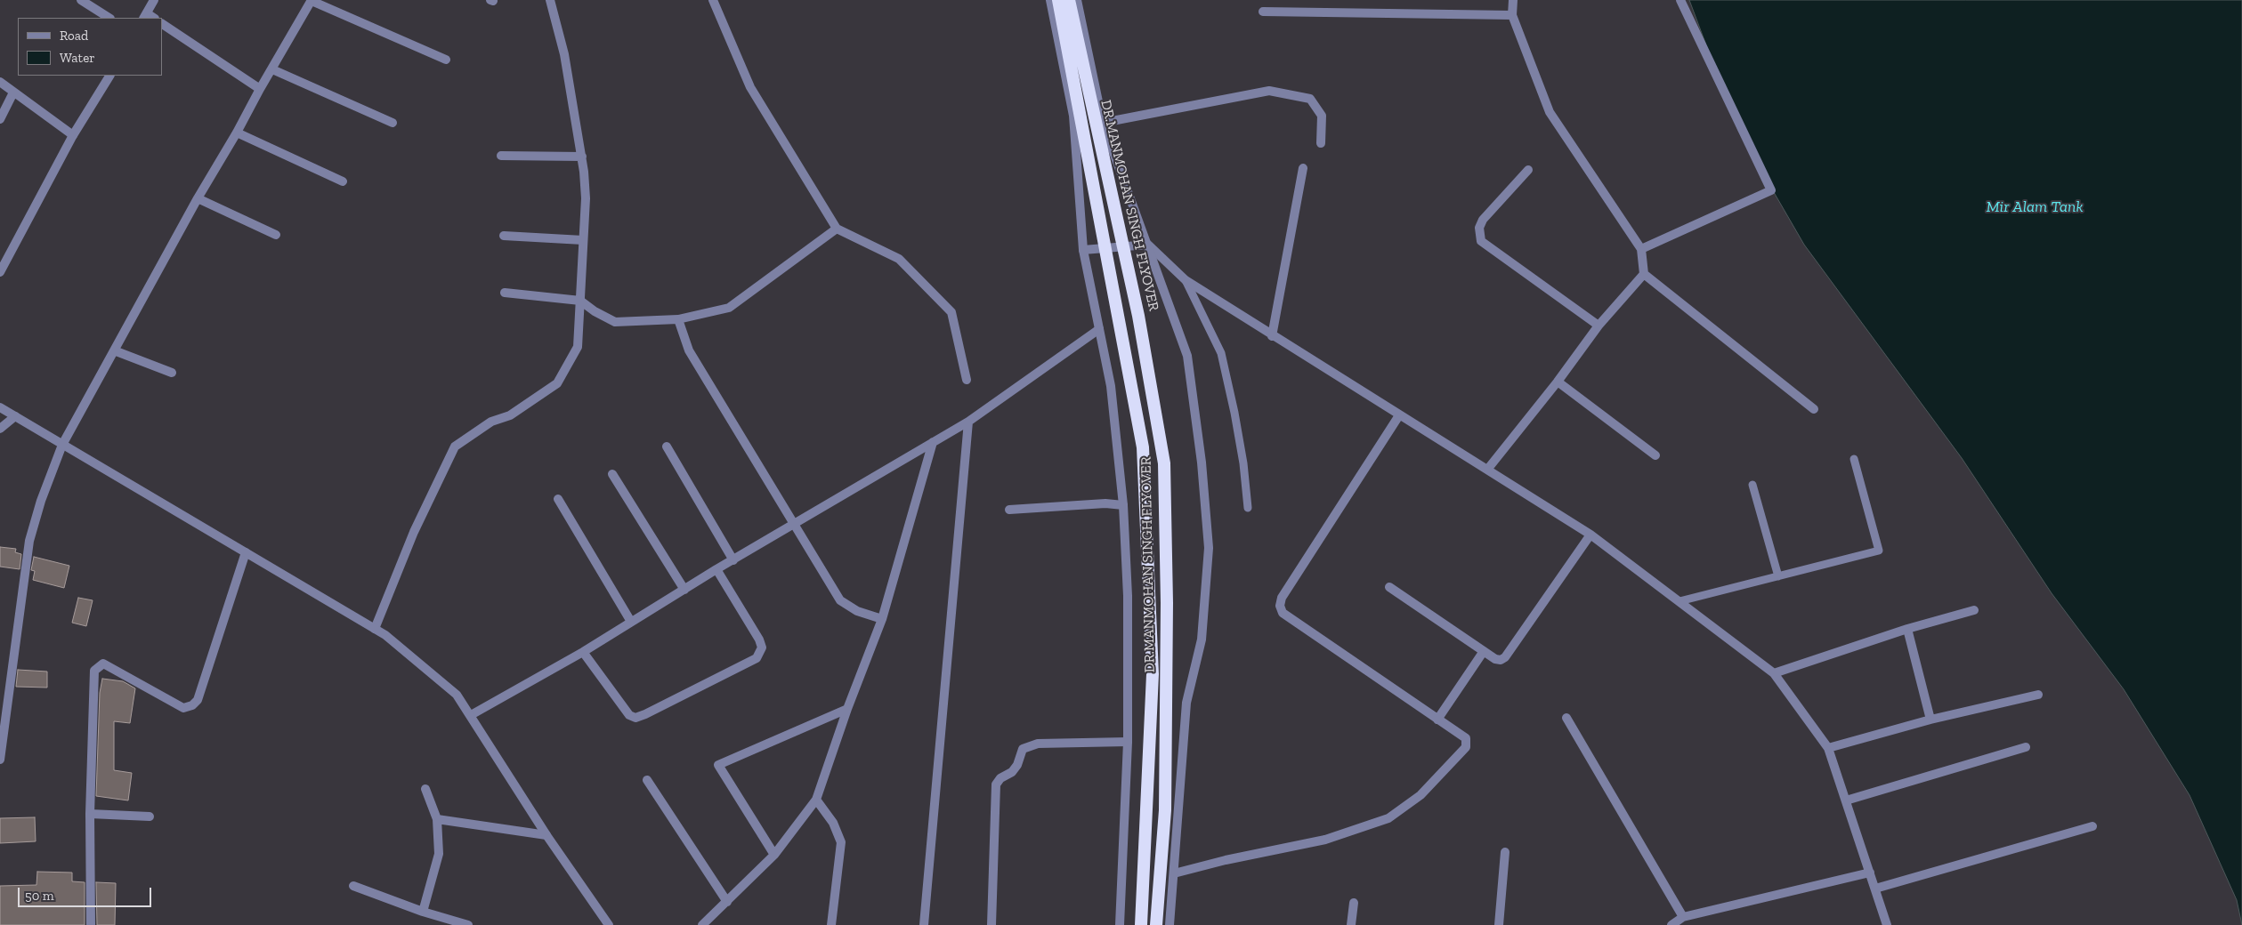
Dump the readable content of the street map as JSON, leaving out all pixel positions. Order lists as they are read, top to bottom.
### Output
{
  "streets": {
    "highway": ["DR.MANMOHAN SINGH FLYOVER"]
  },
  "water": ["Mir Alam Tank"],
  "legend": ["Road", "Water"],
  "scale_bar": "50 m"
}
